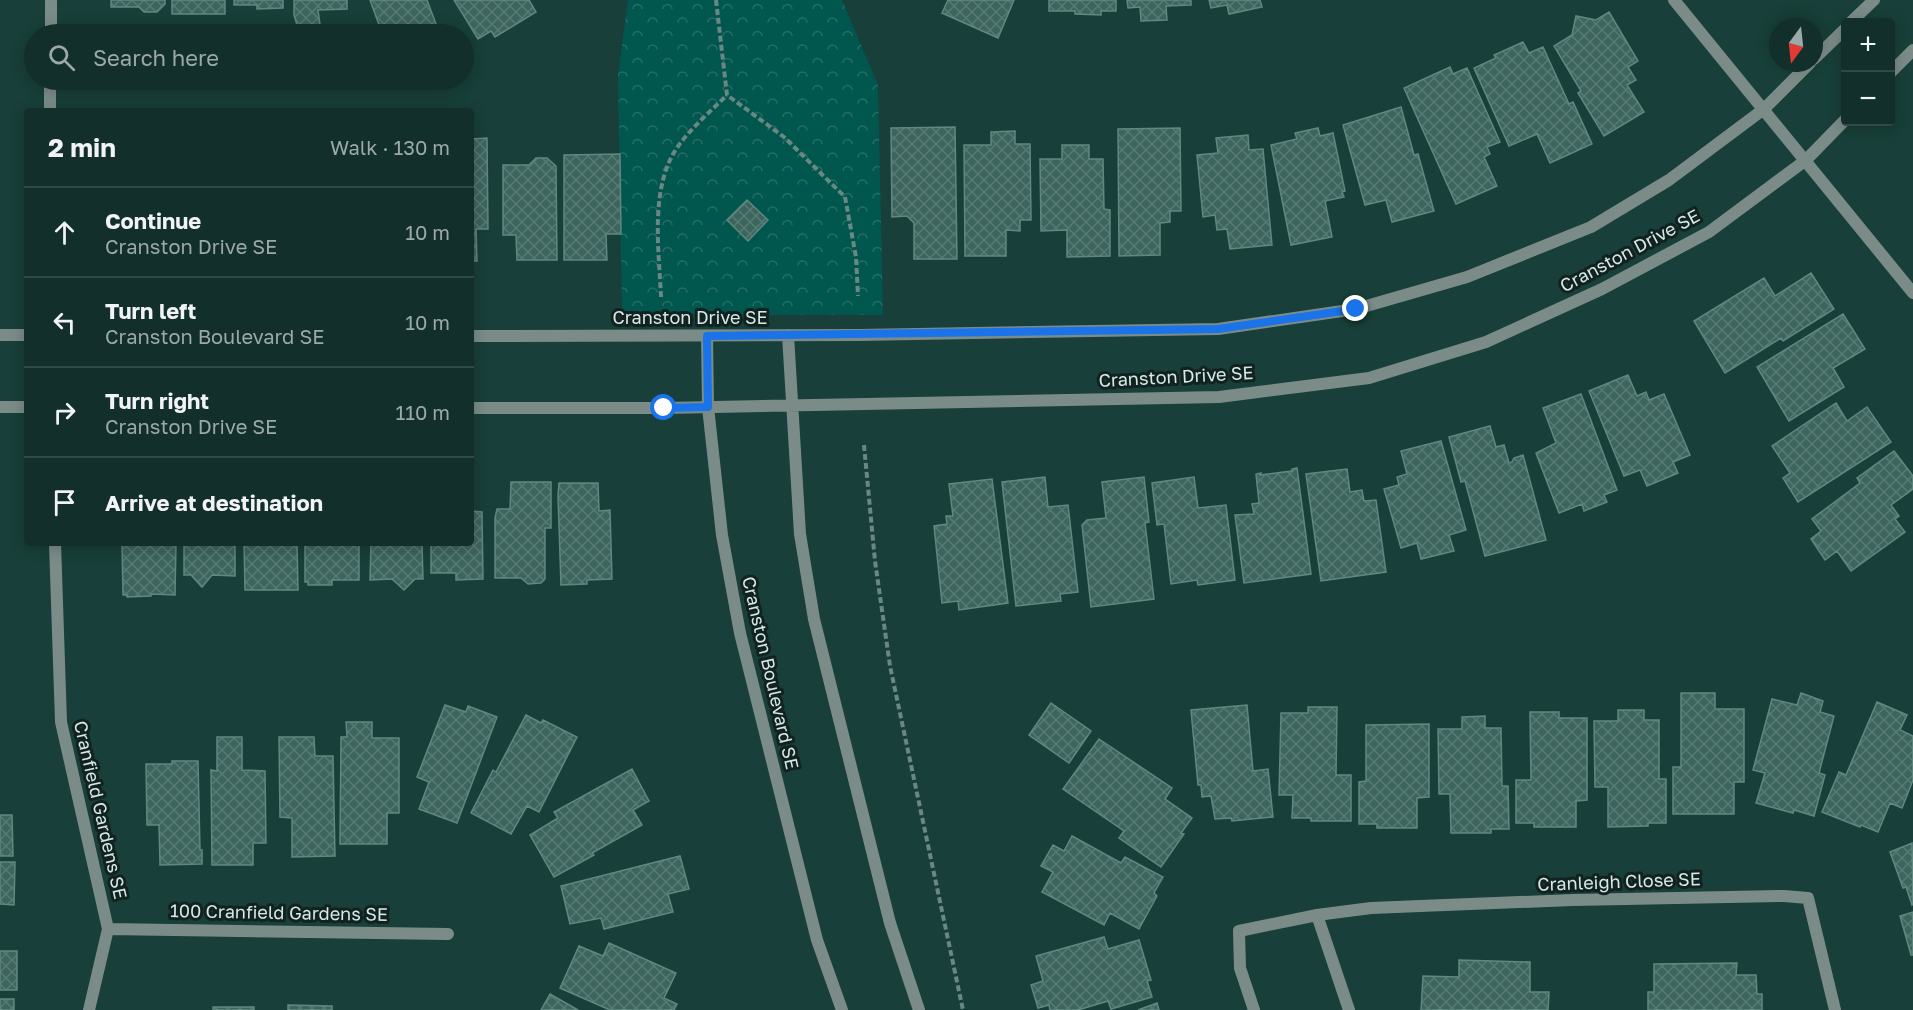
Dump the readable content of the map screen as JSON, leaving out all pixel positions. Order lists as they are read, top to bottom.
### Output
{
  "streets": {
    "street": [
      "Cranston Drive SE",
      "Cranston Boulevard SE",
      "Cranfield Gardens SE",
      "Cranleigh Close SE",
      "100 Cranfield Gardens SE"
    ]
  },
  "crossings": [
    ["Cranston Drive SE", "Cranston Boulevard SE"],
    ["Cranfield Gardens SE", "100 Cranfield Gardens SE"]
  ],
  "north": "bottom",
  "page": {
    "map_buttons": ["+", "−"],
    "search": "Search here",
    "heading": ["2 min", "Walk · 130 m"],
    "list": [
      ["Continue", "Cranston Drive SE", "10 m"],
      ["Turn left", "Cranston Boulevard SE", "10 m"],
      ["Turn right", "Cranston Drive SE", "110 m"],
      "Arrive at destination"
    ]
  }
}
